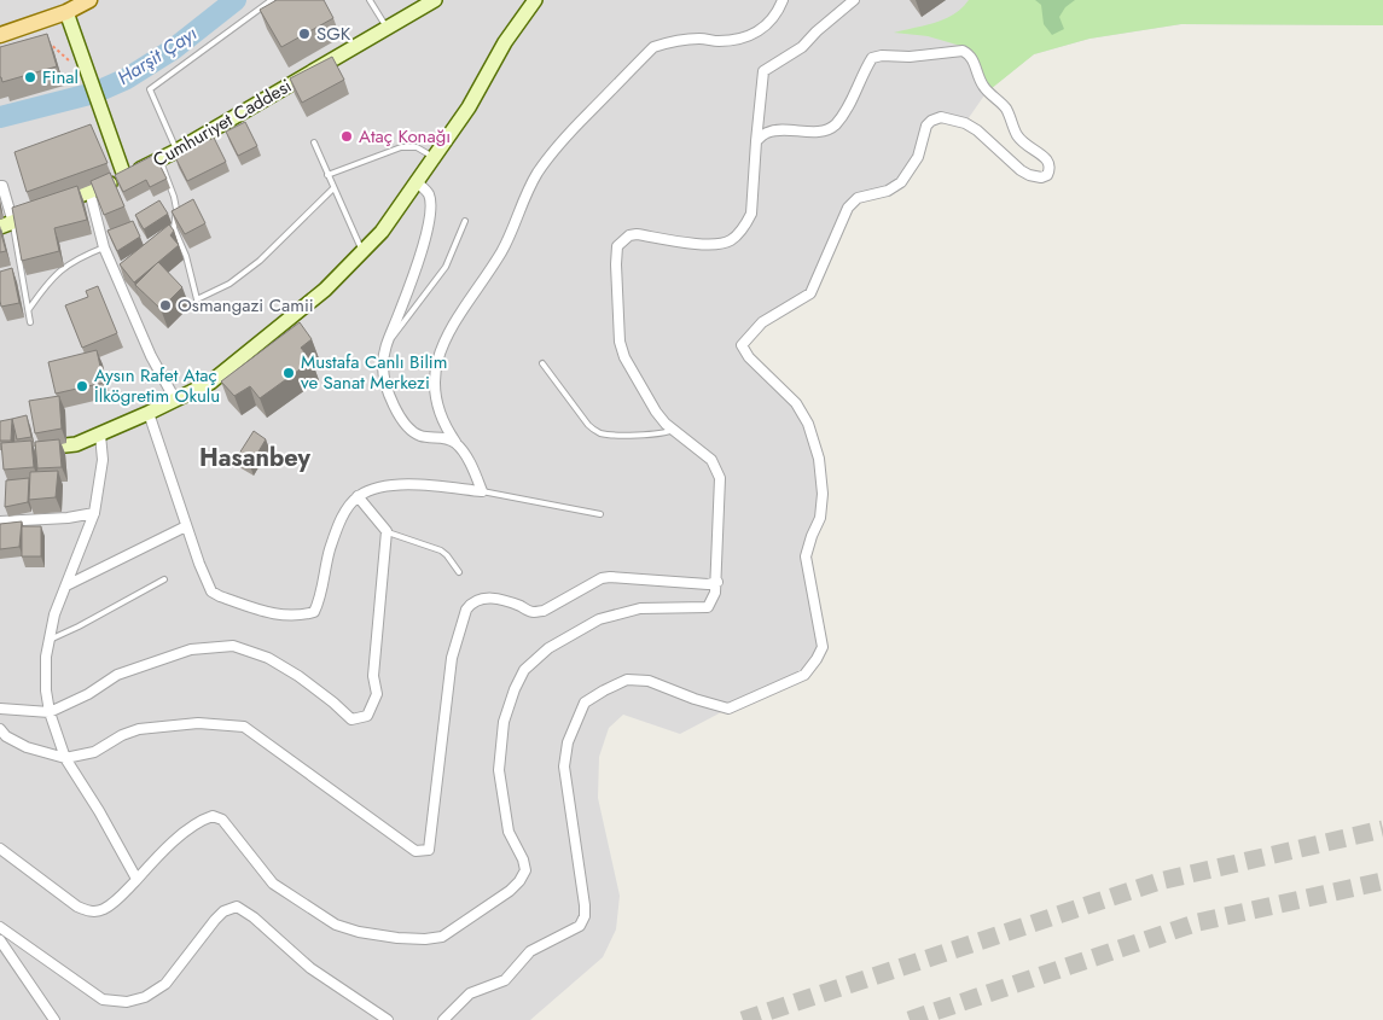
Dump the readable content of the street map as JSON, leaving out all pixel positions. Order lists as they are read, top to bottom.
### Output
{
  "streets": {
    "main road": ["Cumhuriyet Caddesi"]
  },
  "districts": ["Hasanbey"],
  "water": ["Harşit Çayı"],
  "places": [
    "SGK",
    "Final",
    "Ataç Konağı",
    "Osmangazi Camii",
    "Mustafa Canlı Bilim ve Sanat Merkezi",
    "Aysın Rafet Ataç İlkögretim Okulu"
  ]
}
